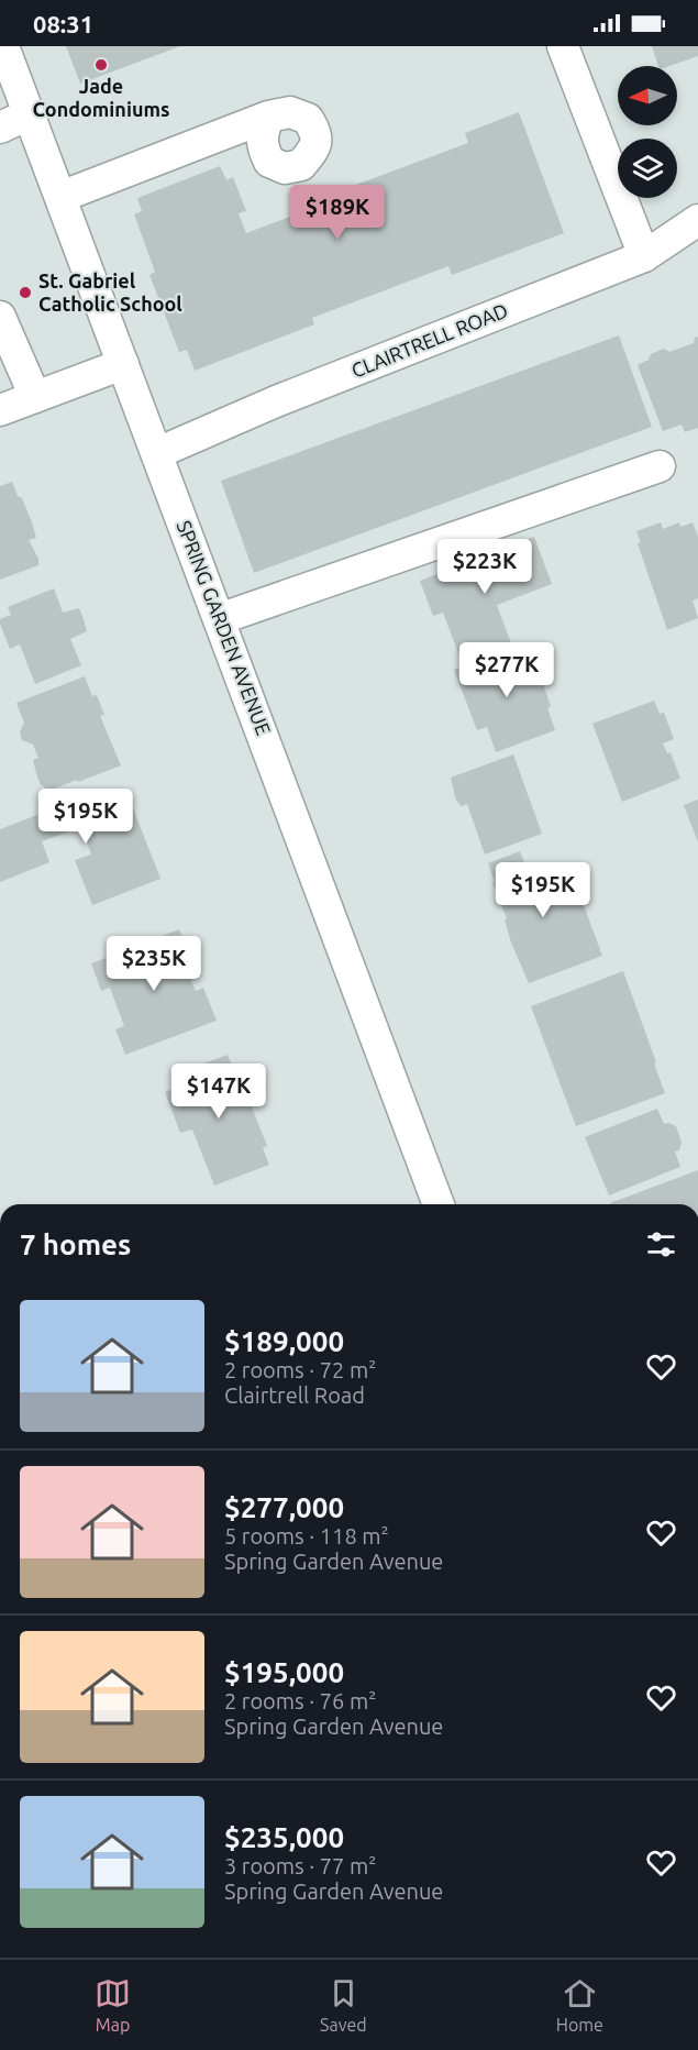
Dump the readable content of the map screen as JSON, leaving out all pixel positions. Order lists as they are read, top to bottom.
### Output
{
  "streets": {
    "street": ["CLAIRTRELL ROAD", "SPRING GARDEN AVENUE"]
  },
  "crossings": [
    ["CLAIRTRELL ROAD", "SPRING GARDEN AVENUE"]
  ],
  "places": ["Jade Condominiums", "St. Gabriel Catholic School"],
  "north": "left",
  "page": {
    "status": "08:31",
    "price": [
      "$189K",
      "$223K",
      "$277K",
      "$195K",
      "$195K",
      "$235K",
      "$147K"
    ],
    "heading": "7 homes",
    "list": [
      {
        "name": "$189,000",
        "note": "2 rooms · 72 m² · Clairtrell Road"
      },
      {
        "name": "$277,000",
        "note": "5 rooms · 118 m² · Spring Garden Avenue"
      },
      {
        "name": "$195,000",
        "note": "2 rooms · 76 m² · Spring Garden Avenue"
      },
      {
        "name": "$235,000",
        "note": "3 rooms · 77 m² · Spring Garden Avenue"
      }
    ],
    "tabs": ["Map", "Saved", "Home"]
  }
}
